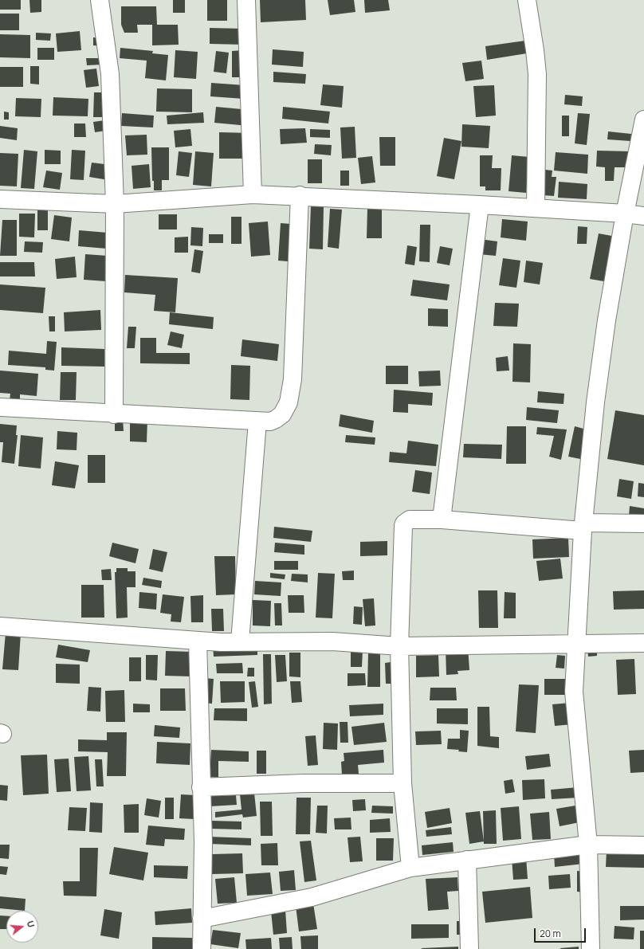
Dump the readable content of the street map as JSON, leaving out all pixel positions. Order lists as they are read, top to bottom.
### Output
{
  "scale_bar": "20 m",
  "north": "right"
}
